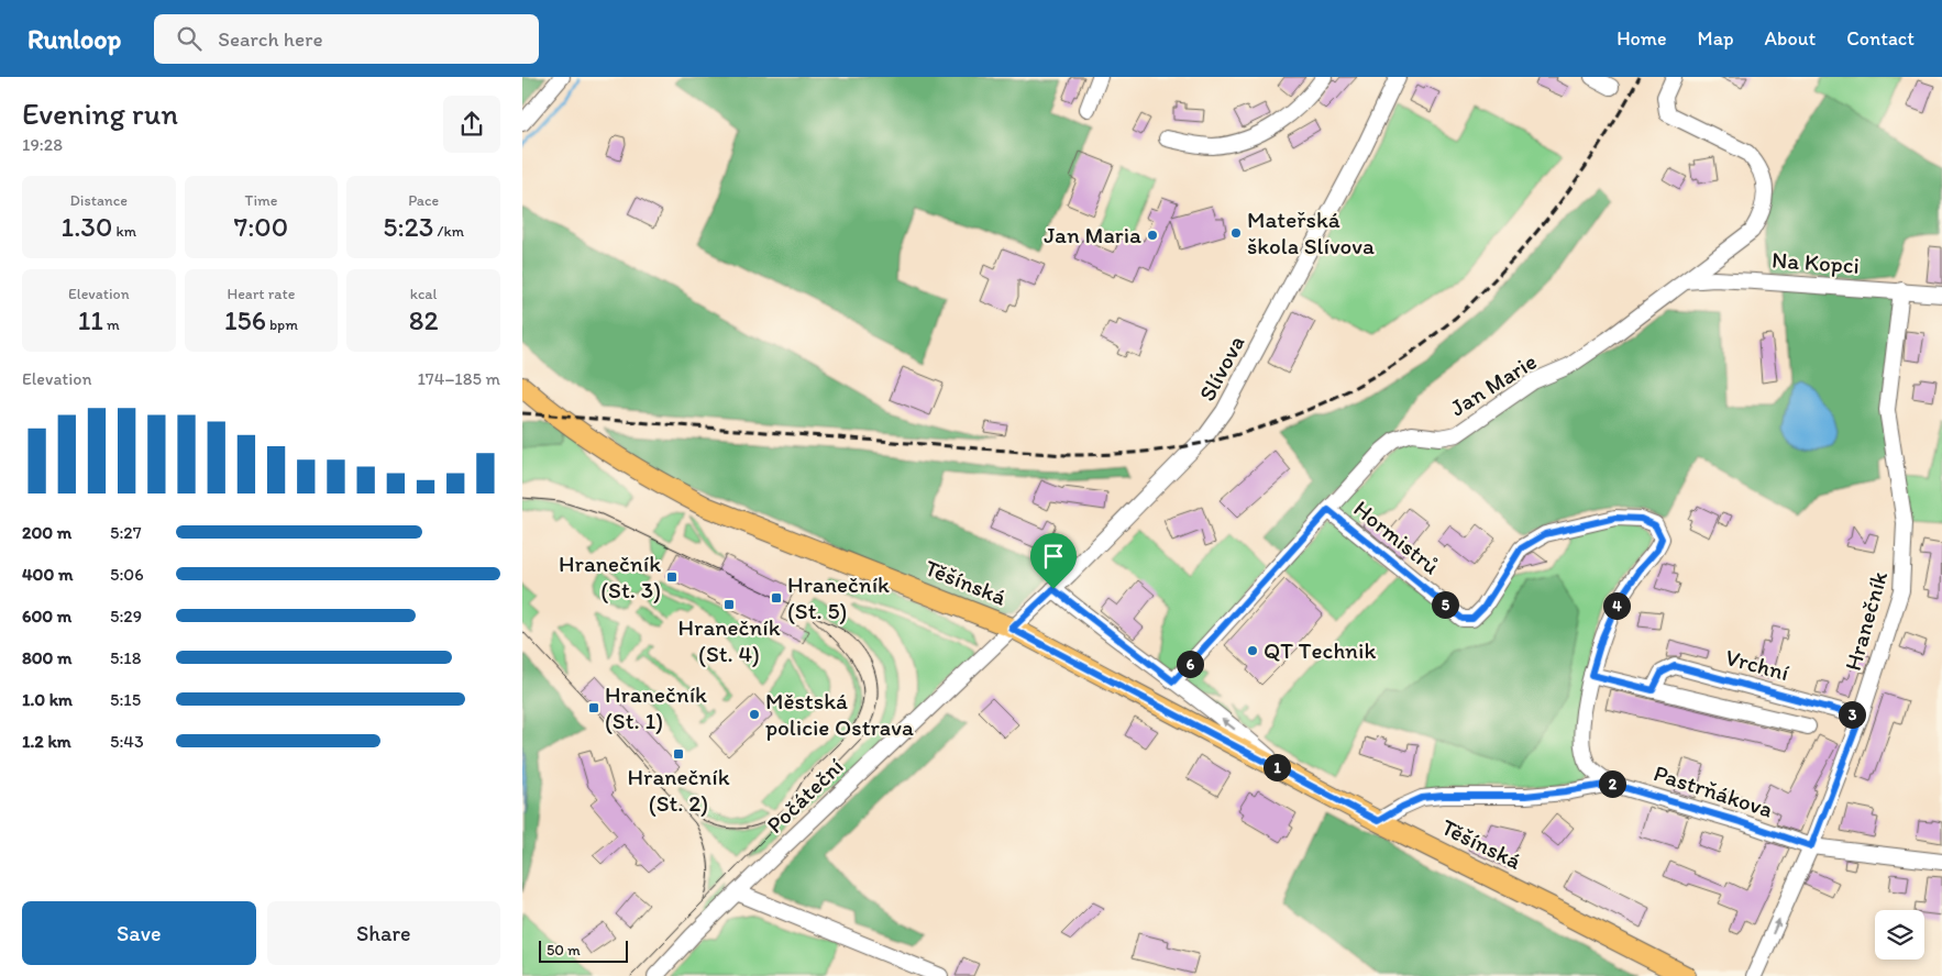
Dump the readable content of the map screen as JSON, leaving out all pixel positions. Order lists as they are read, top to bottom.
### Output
{
  "streets": {
    "main road": ["Těšínská"],
    "street": [
      "Na Kopci",
      "Slívova",
      "Jan Marie",
      "Hormistrů",
      "Hranečník",
      "Vrchní",
      "Pastrňákova",
      "Počáteční"
    ]
  },
  "crossings": [
    ["Na Kopci", "Jan Marie"],
    ["Na Kopci", "Hranečník"],
    ["Slívova", "Těšínská"],
    ["Slívova", "Počáteční"],
    ["Jan Marie", "Hormistrů"],
    ["Hormistrů", "Pastrňákova"],
    ["Těšínská", "Pastrňákova"],
    ["Těšínská", "Počáteční"],
    ["Hranečník", "Vrchní"],
    ["Hranečník", "Pastrňákova"]
  ],
  "places": {
    "other": [
      "Mateřská škola Slívova",
      "Jan Maria",
      "QT Technik",
      "Městská policie Ostrava"
    ],
    "transit": [
      "Hranečník (St. 3)",
      "Hranečník (St. 5)",
      "Hranečník (St. 4)",
      "Hranečník (St. 1)",
      "Hranečník (St. 2)"
    ]
  },
  "scale_bar": "50 m",
  "page": {
    "header": "Runloop",
    "search": "Search here",
    "nav": [
      "Home",
      "Map",
      "About",
      "Contact"
    ],
    "heading": ["Evening run", "19:28"],
    "stats": [
      ["Distance", "1.30 km"],
      ["Time", "7:00"],
      ["Pace", "5:23 /km"],
      ["Elevation", "11 m"],
      ["Heart rate", "156 bpm"],
      ["kcal", "82"]
    ],
    "chart": ["Elevation", "174–185 m"],
    "list": [
      {
        "name": "200 m",
        "note": "5:27"
      },
      {
        "name": "400 m",
        "note": "5:06"
      },
      {
        "name": "600 m",
        "note": "5:29"
      },
      {
        "name": "800 m",
        "note": "5:18"
      },
      {
        "name": "1.0 km",
        "note": "5:15"
      },
      {
        "name": "1.2 km",
        "note": "5:43"
      }
    ],
    "pins": [
      "5",
      "4",
      "6",
      "3",
      "1",
      "2"
    ],
    "buttons": ["Save", "Share"],
    "scale": "50 m"
  }
}
